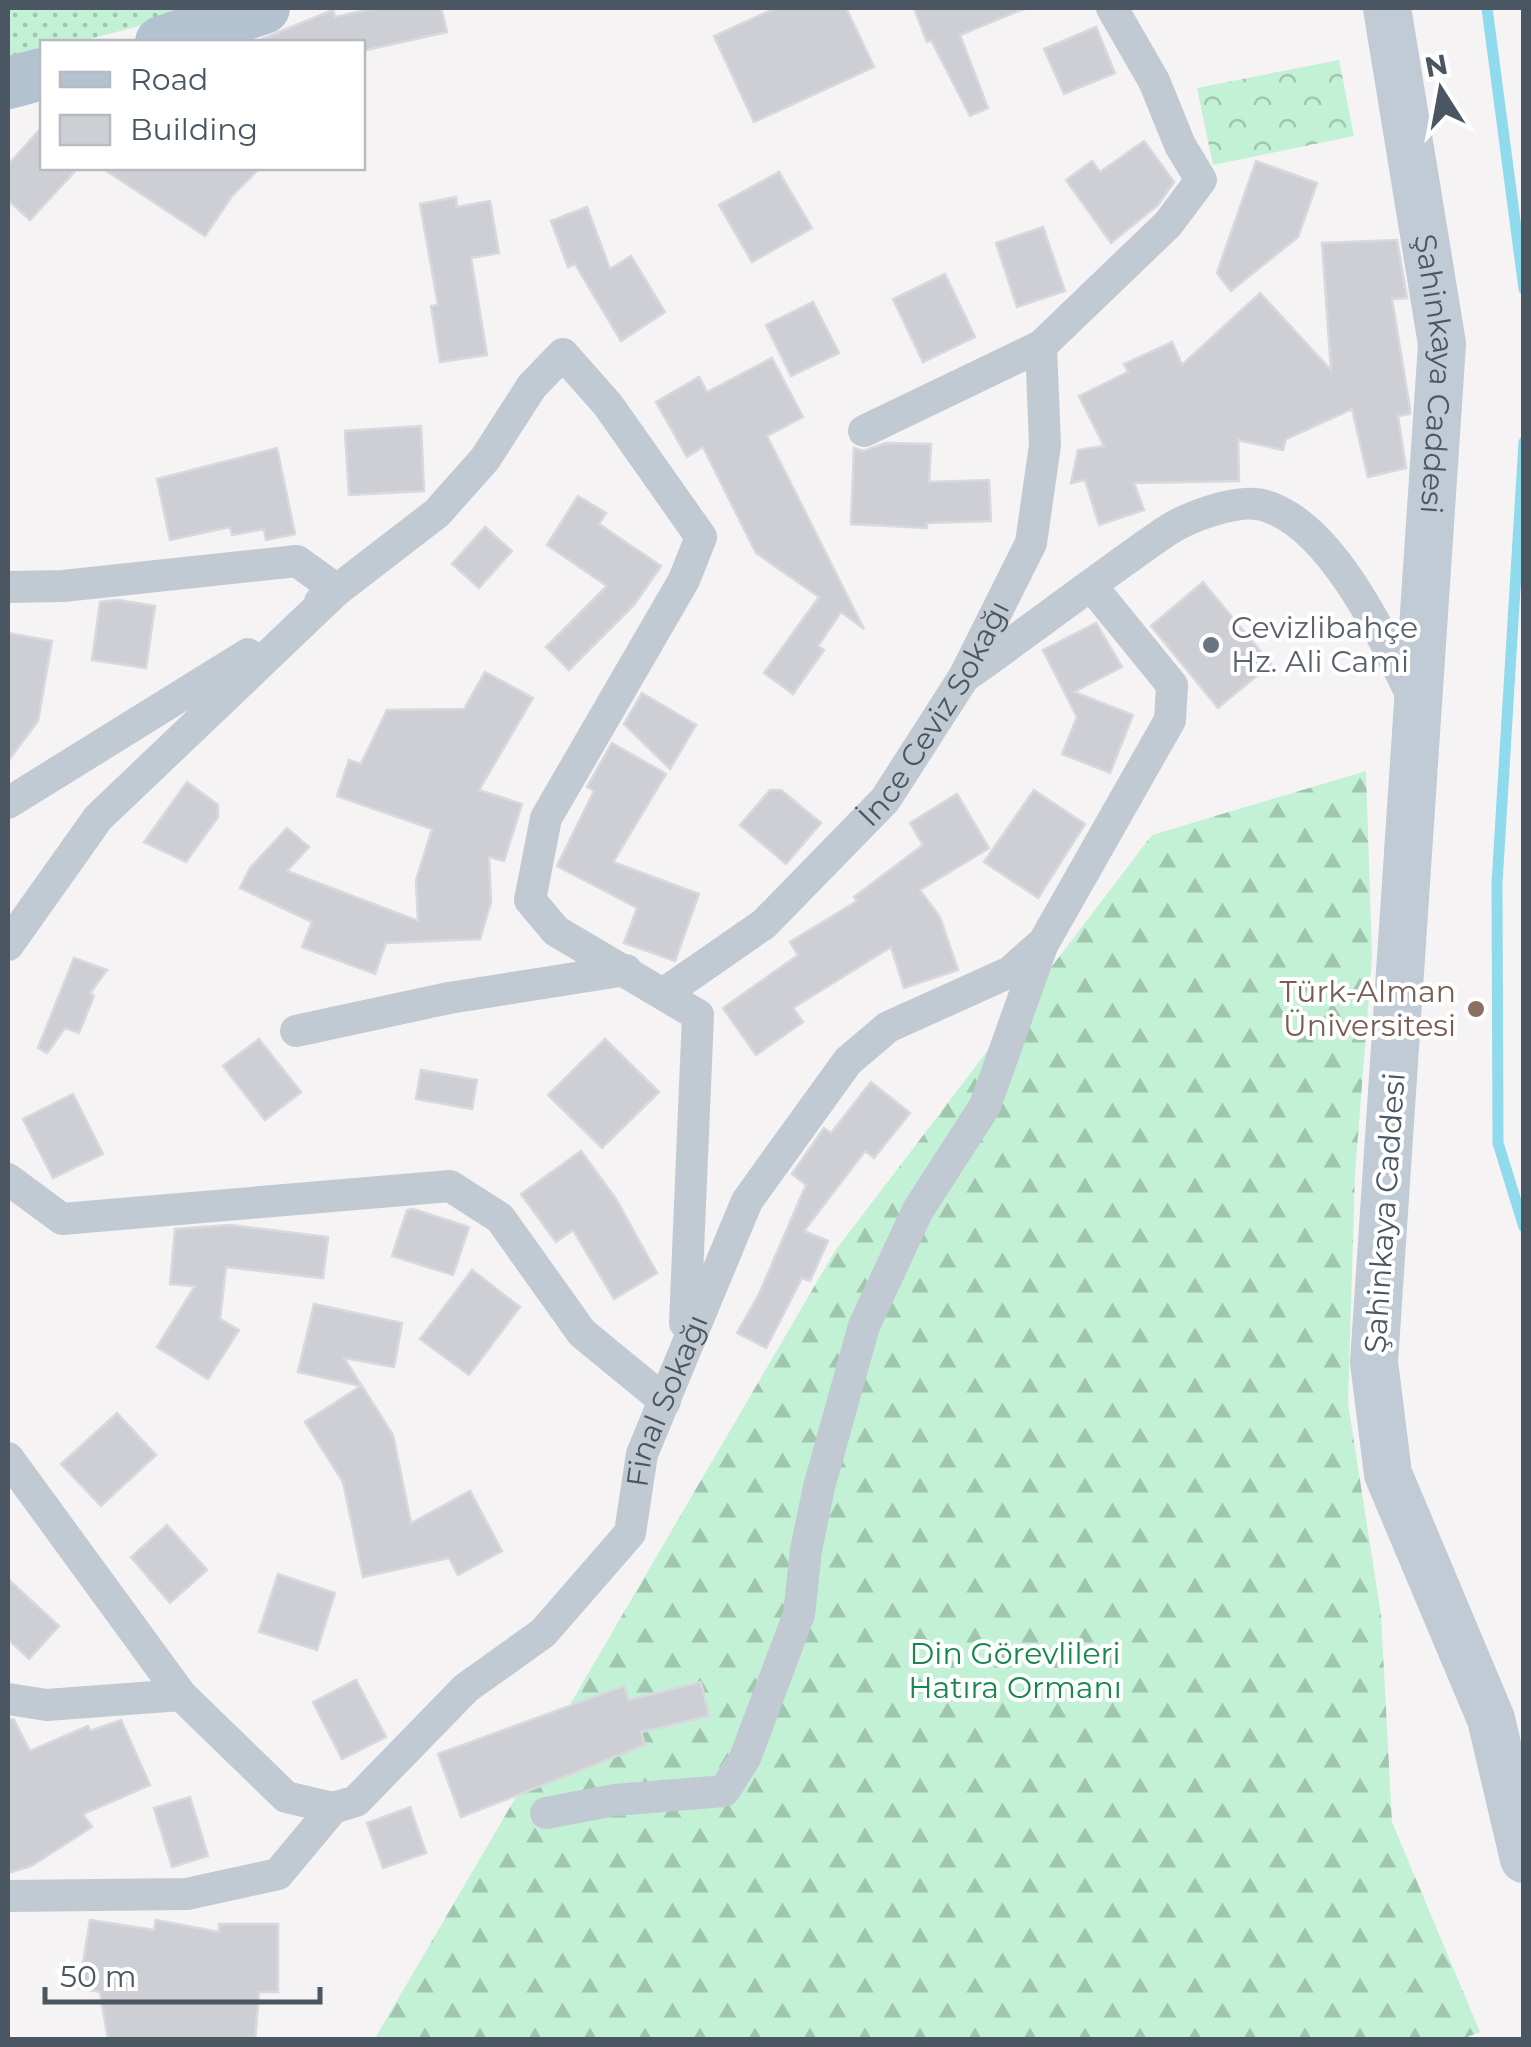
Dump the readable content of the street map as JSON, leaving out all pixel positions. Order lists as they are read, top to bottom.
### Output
{
  "streets": {
    "street": ["Şahinkaya Caddesi", "İnce Ceviz Sokağı", "Final Sokağı"]
  },
  "parks": ["Din Görevlileri Hatıra Ormanı"],
  "places": ["Cevizlibahçe Hz. Ali Cami", "Türk-Alman Üniversitesi"],
  "legend": ["Road", "Building"],
  "scale_bar": "50 m",
  "north": "top"
}
